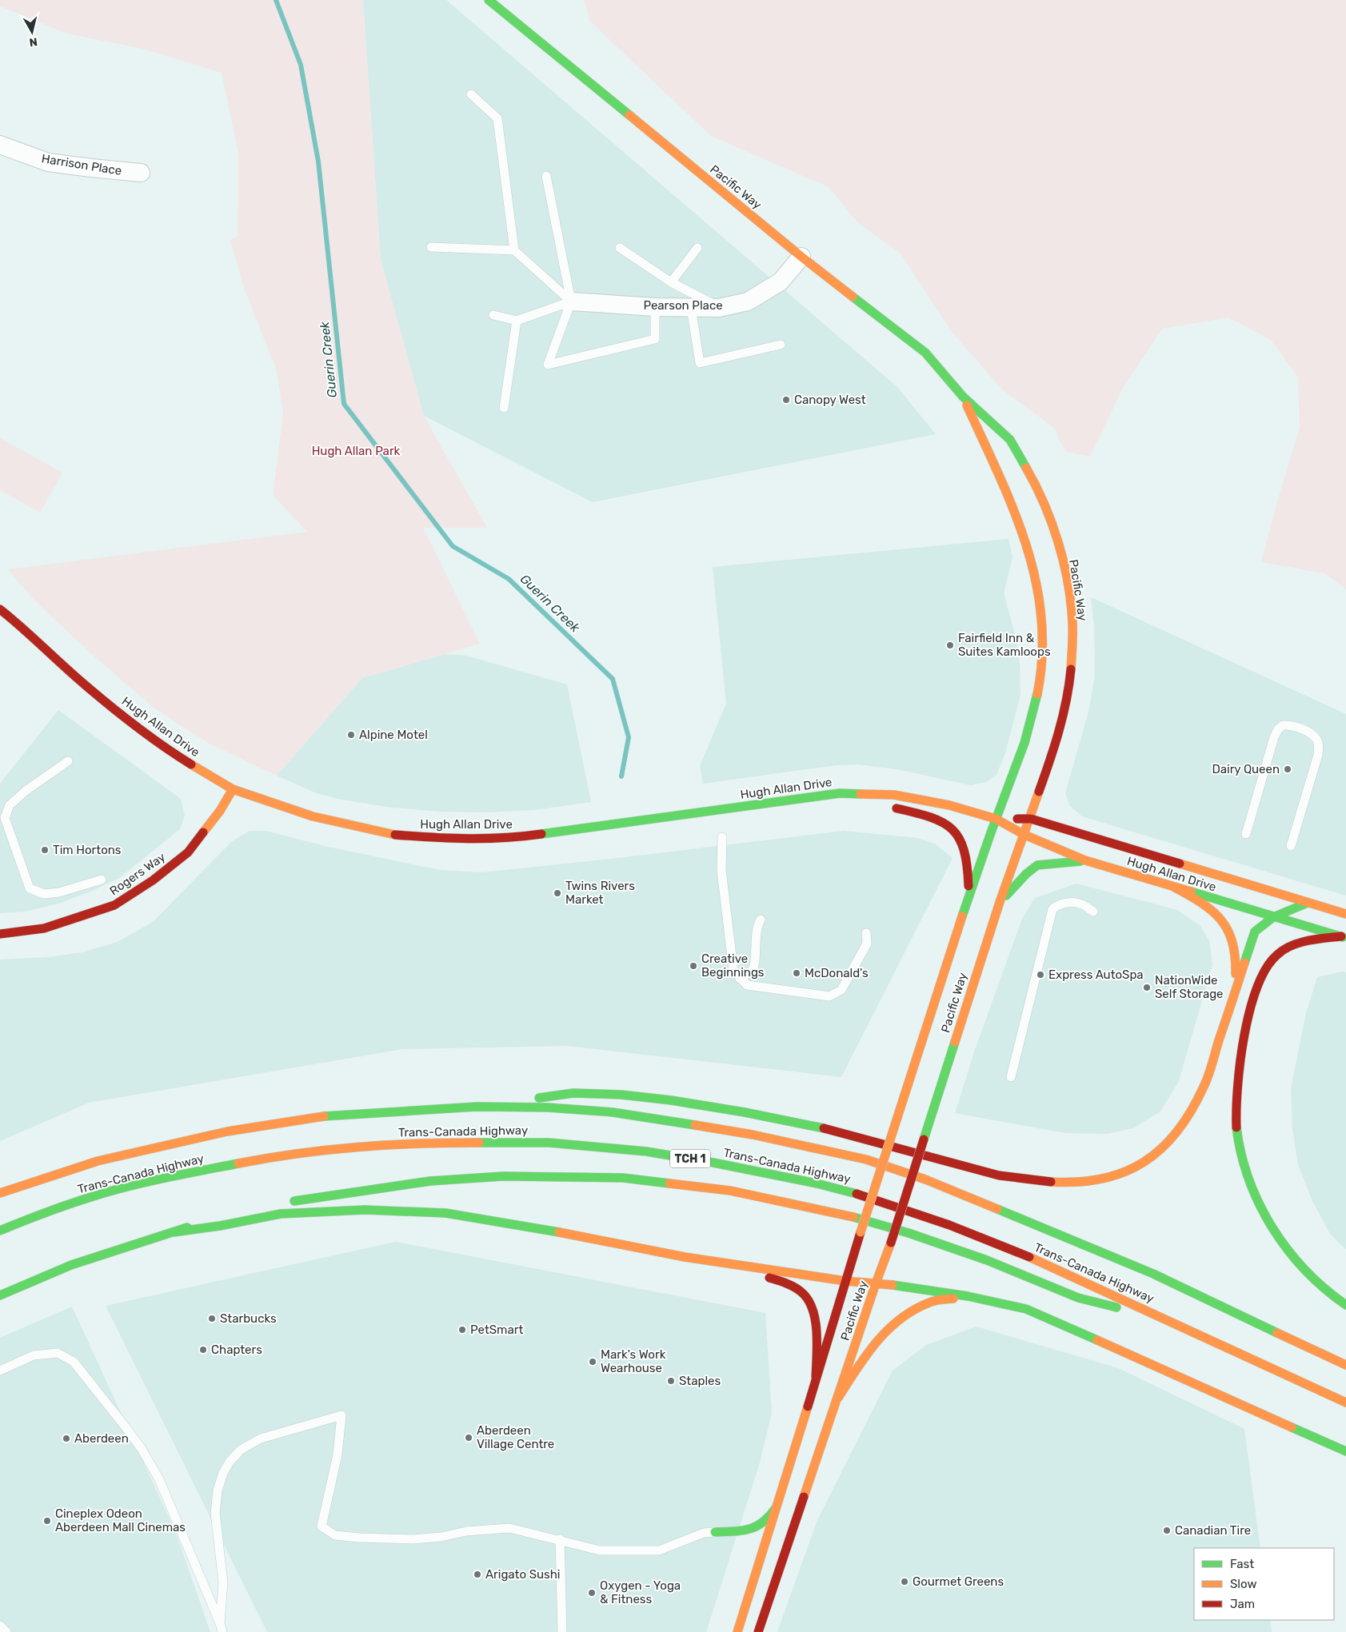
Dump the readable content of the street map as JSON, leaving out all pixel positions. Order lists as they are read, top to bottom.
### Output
{
  "streets": {
    "main road": [
      "Pacific Way",
      "Hugh Allan Drive",
      "Rogers Way",
      "Trans-Canada Highway",
      "TCH 1"
    ],
    "street": ["Harrison Place", "Pearson Place"]
  },
  "crossings": [
    ["Pacific Way", "Pearson Place"],
    ["Pacific Way", "Hugh Allan Drive"],
    ["Hugh Allan Drive", "Rogers Way"]
  ],
  "water": ["Guerin Creek"],
  "parks": ["Hugh Allan Park"],
  "places": [
    "Canopy West",
    "Fairfield Inn & Suites Kamloops",
    "Alpine Motel",
    "Dairy Queen",
    "Tim Hortons",
    "Twins Rivers Market",
    "Creative Beginnings",
    "McDonald's",
    "Express AutoSpa",
    "NationWide Self Storage",
    "Starbucks",
    "PetSmart",
    "Chapters",
    "Mark's Work Wearhouse",
    "Staples",
    "Aberdeen Village Centre",
    "Aberdeen",
    "Cineplex Odeon Aberdeen Mall Cinemas",
    "Canadian Tire",
    "Arigato Sushi",
    "Gourmet Greens",
    "Oxygen - Yoga & Fitness"
  ],
  "legend": ["Fast", "Slow", "Jam"],
  "north": "bottom"
}
